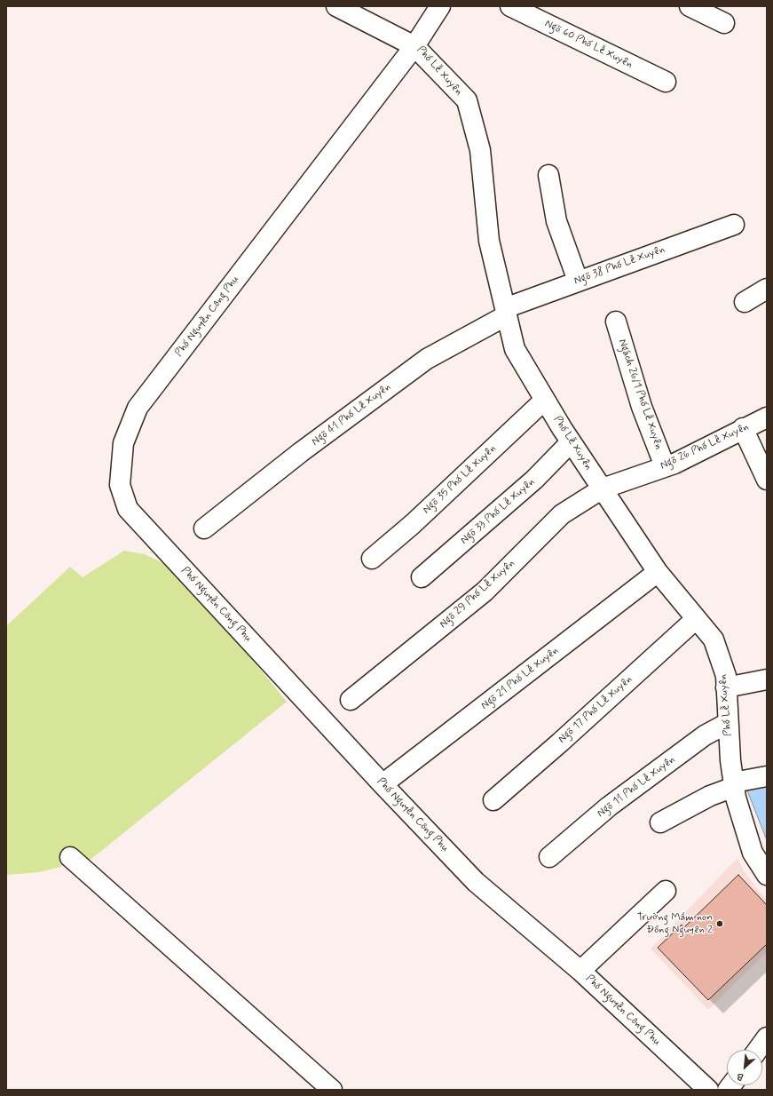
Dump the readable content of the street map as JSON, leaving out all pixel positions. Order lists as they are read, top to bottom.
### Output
{
  "streets": {
    "street": [
      "Ngõ 60 Phố Lễ Xuyên",
      "Phố Lễ Xuyên",
      "Ngõ 38 Phố Lễ Xuyên",
      "Phố Nguyễn Công Phụ",
      "Ngách 26/1 Phố Lễ Xuyên",
      "Ngõ 41 Phố Lễ Xuyên",
      "Ngõ 26 Phố Lễ Xuyên",
      "Ngõ 35 Phố Lễ Xuyên",
      "Ngõ 33 Phố Lễ Xuyên",
      "Ngõ 29 Phố Lễ Xuyên",
      "Ngõ 21 Phố Lễ Xuyên",
      "Ngõ 17 Phố Lễ Xuyên",
      "Ngõ 11 Phố Lễ Xuyên"
    ]
  },
  "crossings": [
    ["Phố Lễ Xuyên", "Ngõ 38 Phố Lễ Xuyên"],
    ["Phố Lễ Xuyên", "Phố Nguyễn Công Phụ"],
    ["Phố Lễ Xuyên", "Ngõ 41 Phố Lễ Xuyên"],
    ["Phố Lễ Xuyên", "Ngõ 26 Phố Lễ Xuyên"],
    ["Phố Lễ Xuyên", "Ngõ 35 Phố Lễ Xuyên"],
    ["Phố Lễ Xuyên", "Ngõ 33 Phố Lễ Xuyên"],
    ["Phố Lễ Xuyên", "Ngõ 29 Phố Lễ Xuyên"],
    ["Phố Lễ Xuyên", "Ngõ 21 Phố Lễ Xuyên"],
    ["Phố Lễ Xuyên", "Ngõ 17 Phố Lễ Xuyên"],
    ["Phố Lễ Xuyên", "Ngõ 11 Phố Lễ Xuyên"],
    ["Ngõ 38 Phố Lễ Xuyên", "Ngõ 41 Phố Lễ Xuyên"],
    ["Phố Nguyễn Công Phụ", "Ngõ 21 Phố Lễ Xuyên"],
    ["Ngách 26/1 Phố Lễ Xuyên", "Ngõ 26 Phố Lễ Xuyên"],
    ["Ngõ 26 Phố Lễ Xuyên", "Ngõ 29 Phố Lễ Xuyên"]
  ],
  "places": ["Trường Mầm non Đồng Nguyên 2"],
  "north": "bottom left"
}
